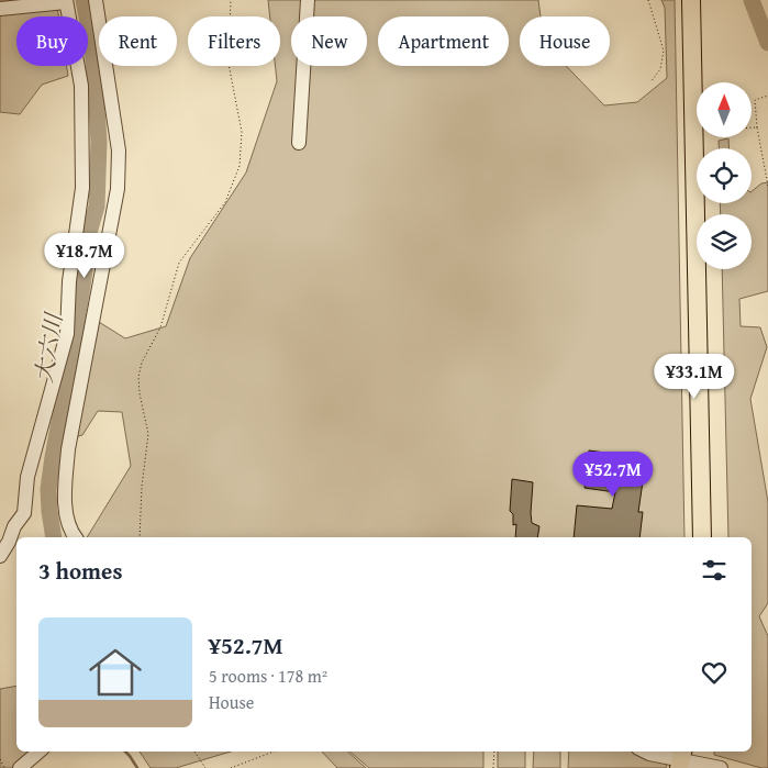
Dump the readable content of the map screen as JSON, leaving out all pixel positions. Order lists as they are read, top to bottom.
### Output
{
  "water": ["大六川"],
  "north": "top",
  "page": {
    "chip": [
      "Buy",
      "Rent",
      "Filters",
      "New",
      "Apartment",
      "House"
    ],
    "price": ["¥18.7M", "¥33.1M", "¥52.7M"],
    "heading": "3 homes",
    "list": [
      {
        "name": "¥52.7M",
        "note": "5 rooms · 178 m² · House"
      }
    ]
  }
}
